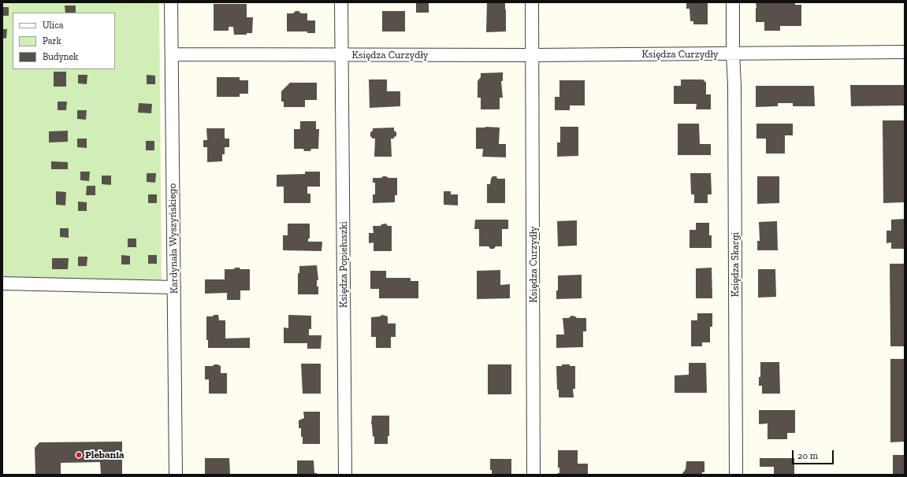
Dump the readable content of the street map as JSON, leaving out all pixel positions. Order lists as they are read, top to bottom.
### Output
{
  "streets": {
    "street": [
      "Księdza Curzydły",
      "Kardynała Wyszyńskiego",
      "Księdza Popiełuszki",
      "Księdza Skargi"
    ]
  },
  "crossings": [
    ["Księdza Curzydły", "Księdza Popiełuszki"],
    ["Księdza Curzydły", "Księdza Skargi"]
  ],
  "places": ["Plebania"],
  "legend": ["Ulica", "Park", "Budynek"],
  "scale_bar": "20 m"
}
